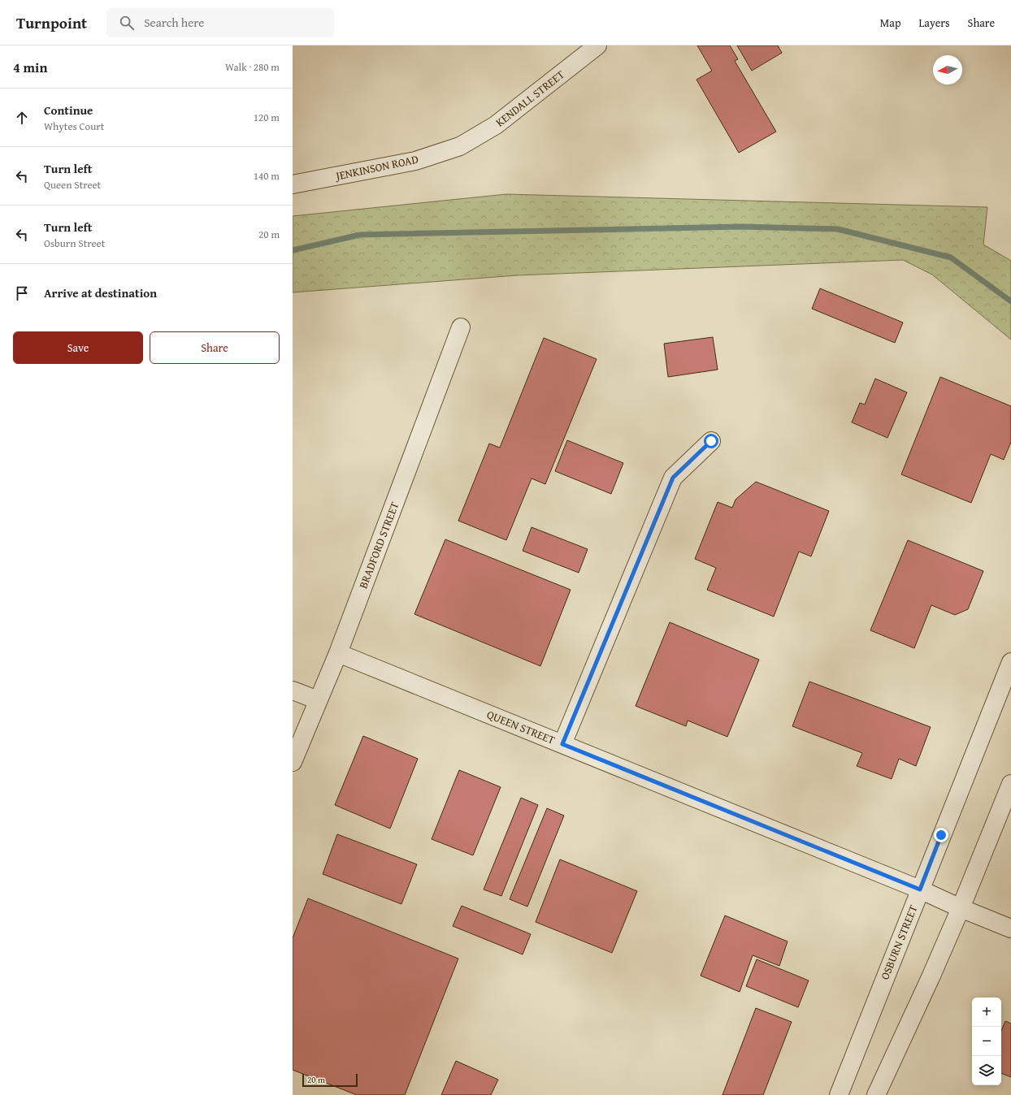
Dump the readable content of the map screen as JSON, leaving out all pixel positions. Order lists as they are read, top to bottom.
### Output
{
  "streets": {
    "street": [
      "KENDALL STREET",
      "JENKINSON ROAD",
      "BRADFORD STREET",
      "QUEEN STREET",
      "OSBURN STREET"
    ]
  },
  "crossings": [
    ["KENDALL STREET", "JENKINSON ROAD"],
    ["BRADFORD STREET", "QUEEN STREET"],
    ["QUEEN STREET", "OSBURN STREET"]
  ],
  "scale_bar": "20 m",
  "north": "left",
  "page": {
    "header": "Turnpoint",
    "search": "Search here",
    "nav": ["Map", "Layers", "Share"],
    "heading": ["4 min", "Walk · 280 m"],
    "list": [
      ["Continue", "Whytes Court", "120 m"],
      ["Turn left", "Queen Street", "140 m"],
      ["Turn left", "Osburn Street", "20 m"],
      "Arrive at destination"
    ],
    "buttons": ["Save", "Share"],
    "map_buttons": ["+", "−"],
    "scale": "20 m"
  }
}
